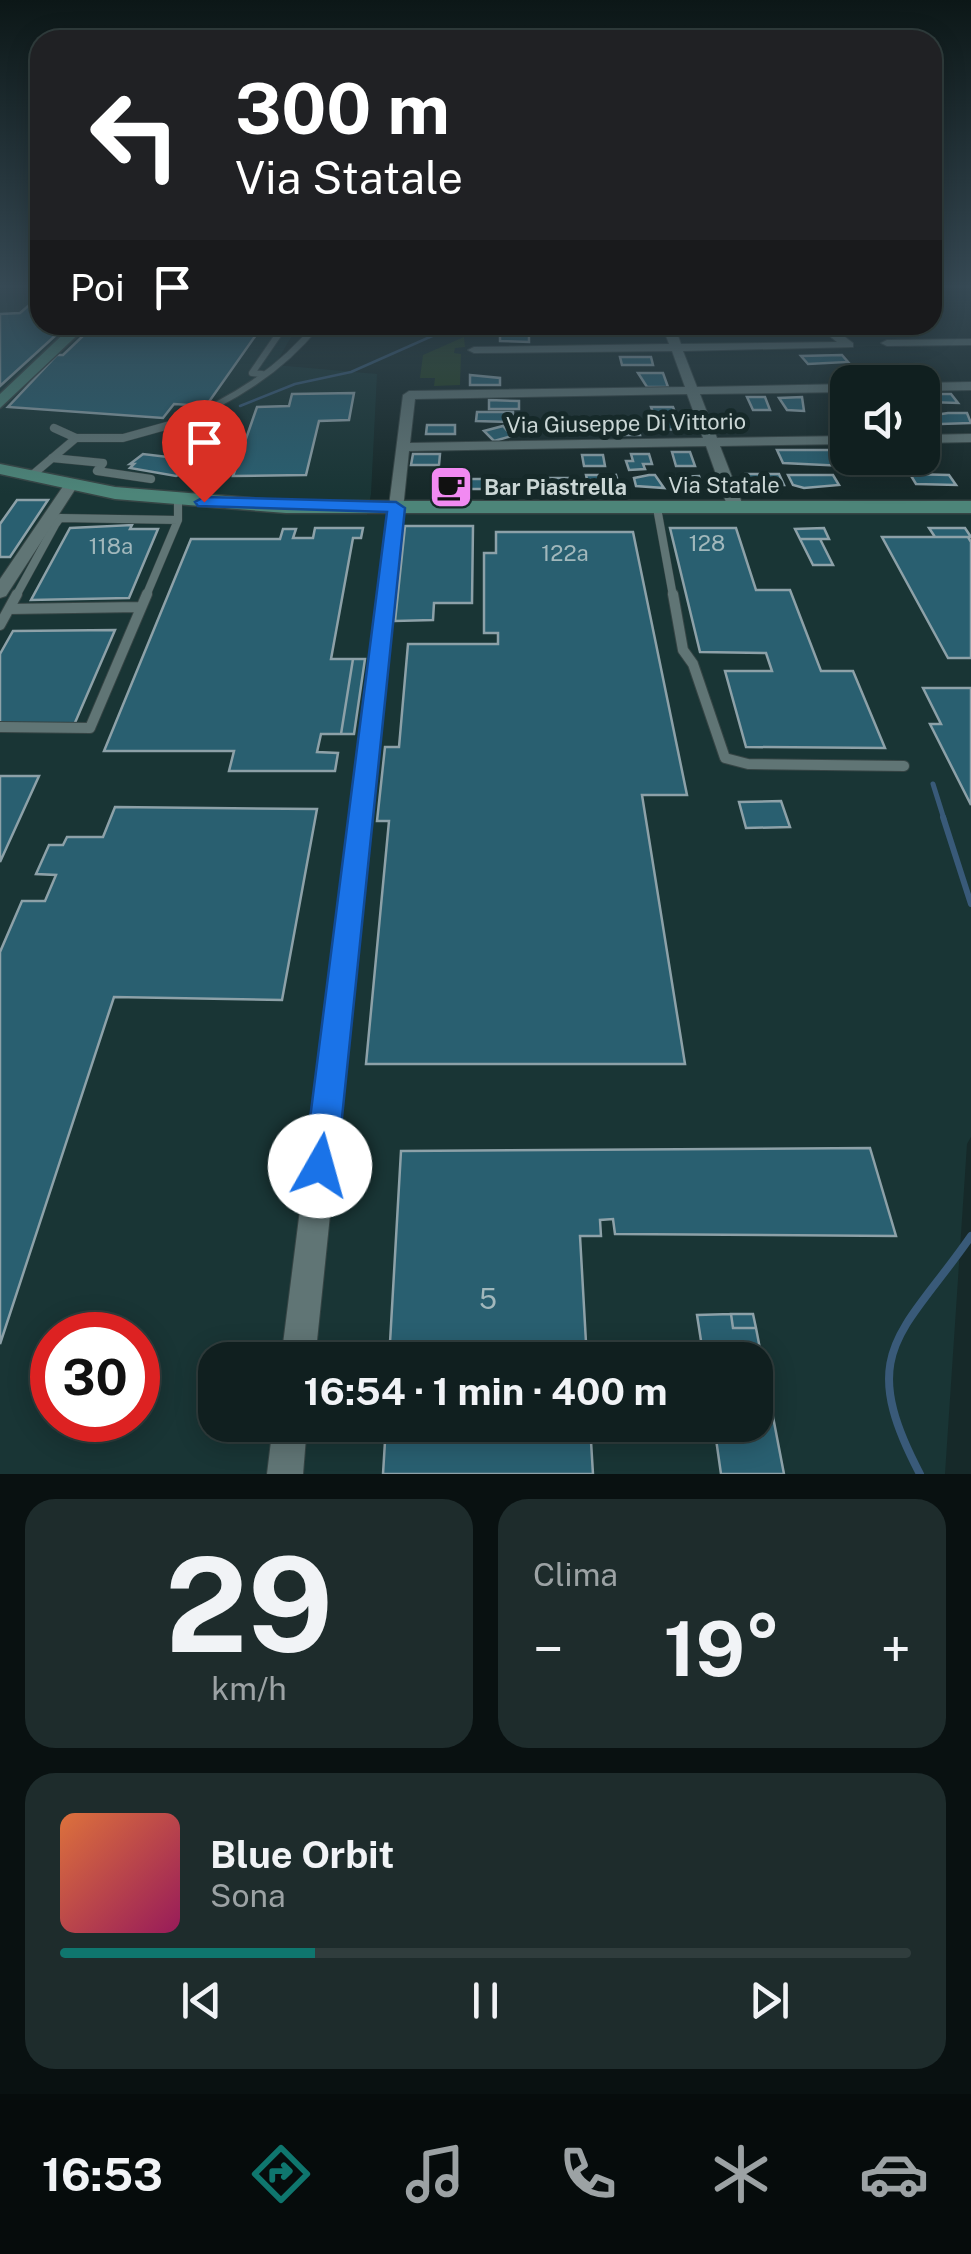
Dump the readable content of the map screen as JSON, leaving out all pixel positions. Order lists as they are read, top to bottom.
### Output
{
  "streets": {
    "main road": ["Via Statale"],
    "street": ["Via Giuseppe Di Vittorio"]
  },
  "places": {
    "cafe": ["Bar Piastrella"]
  },
  "house_numbers": [
    "128",
    "118a",
    "122a",
    "5"
  ],
  "page": {
    "turn": ["300 m", "Via Statale"],
    "then": "Poi",
    "limit": "30",
    "trip": "16:54 · 1 min · 400 m",
    "tile": [
      ["29", "km/h"],
      "Clima"
    ],
    "heat": ["−", "19°", "+"],
    "song": ["Blue Orbit", "Sona"],
    "tabs": "16:53"
  }
}
